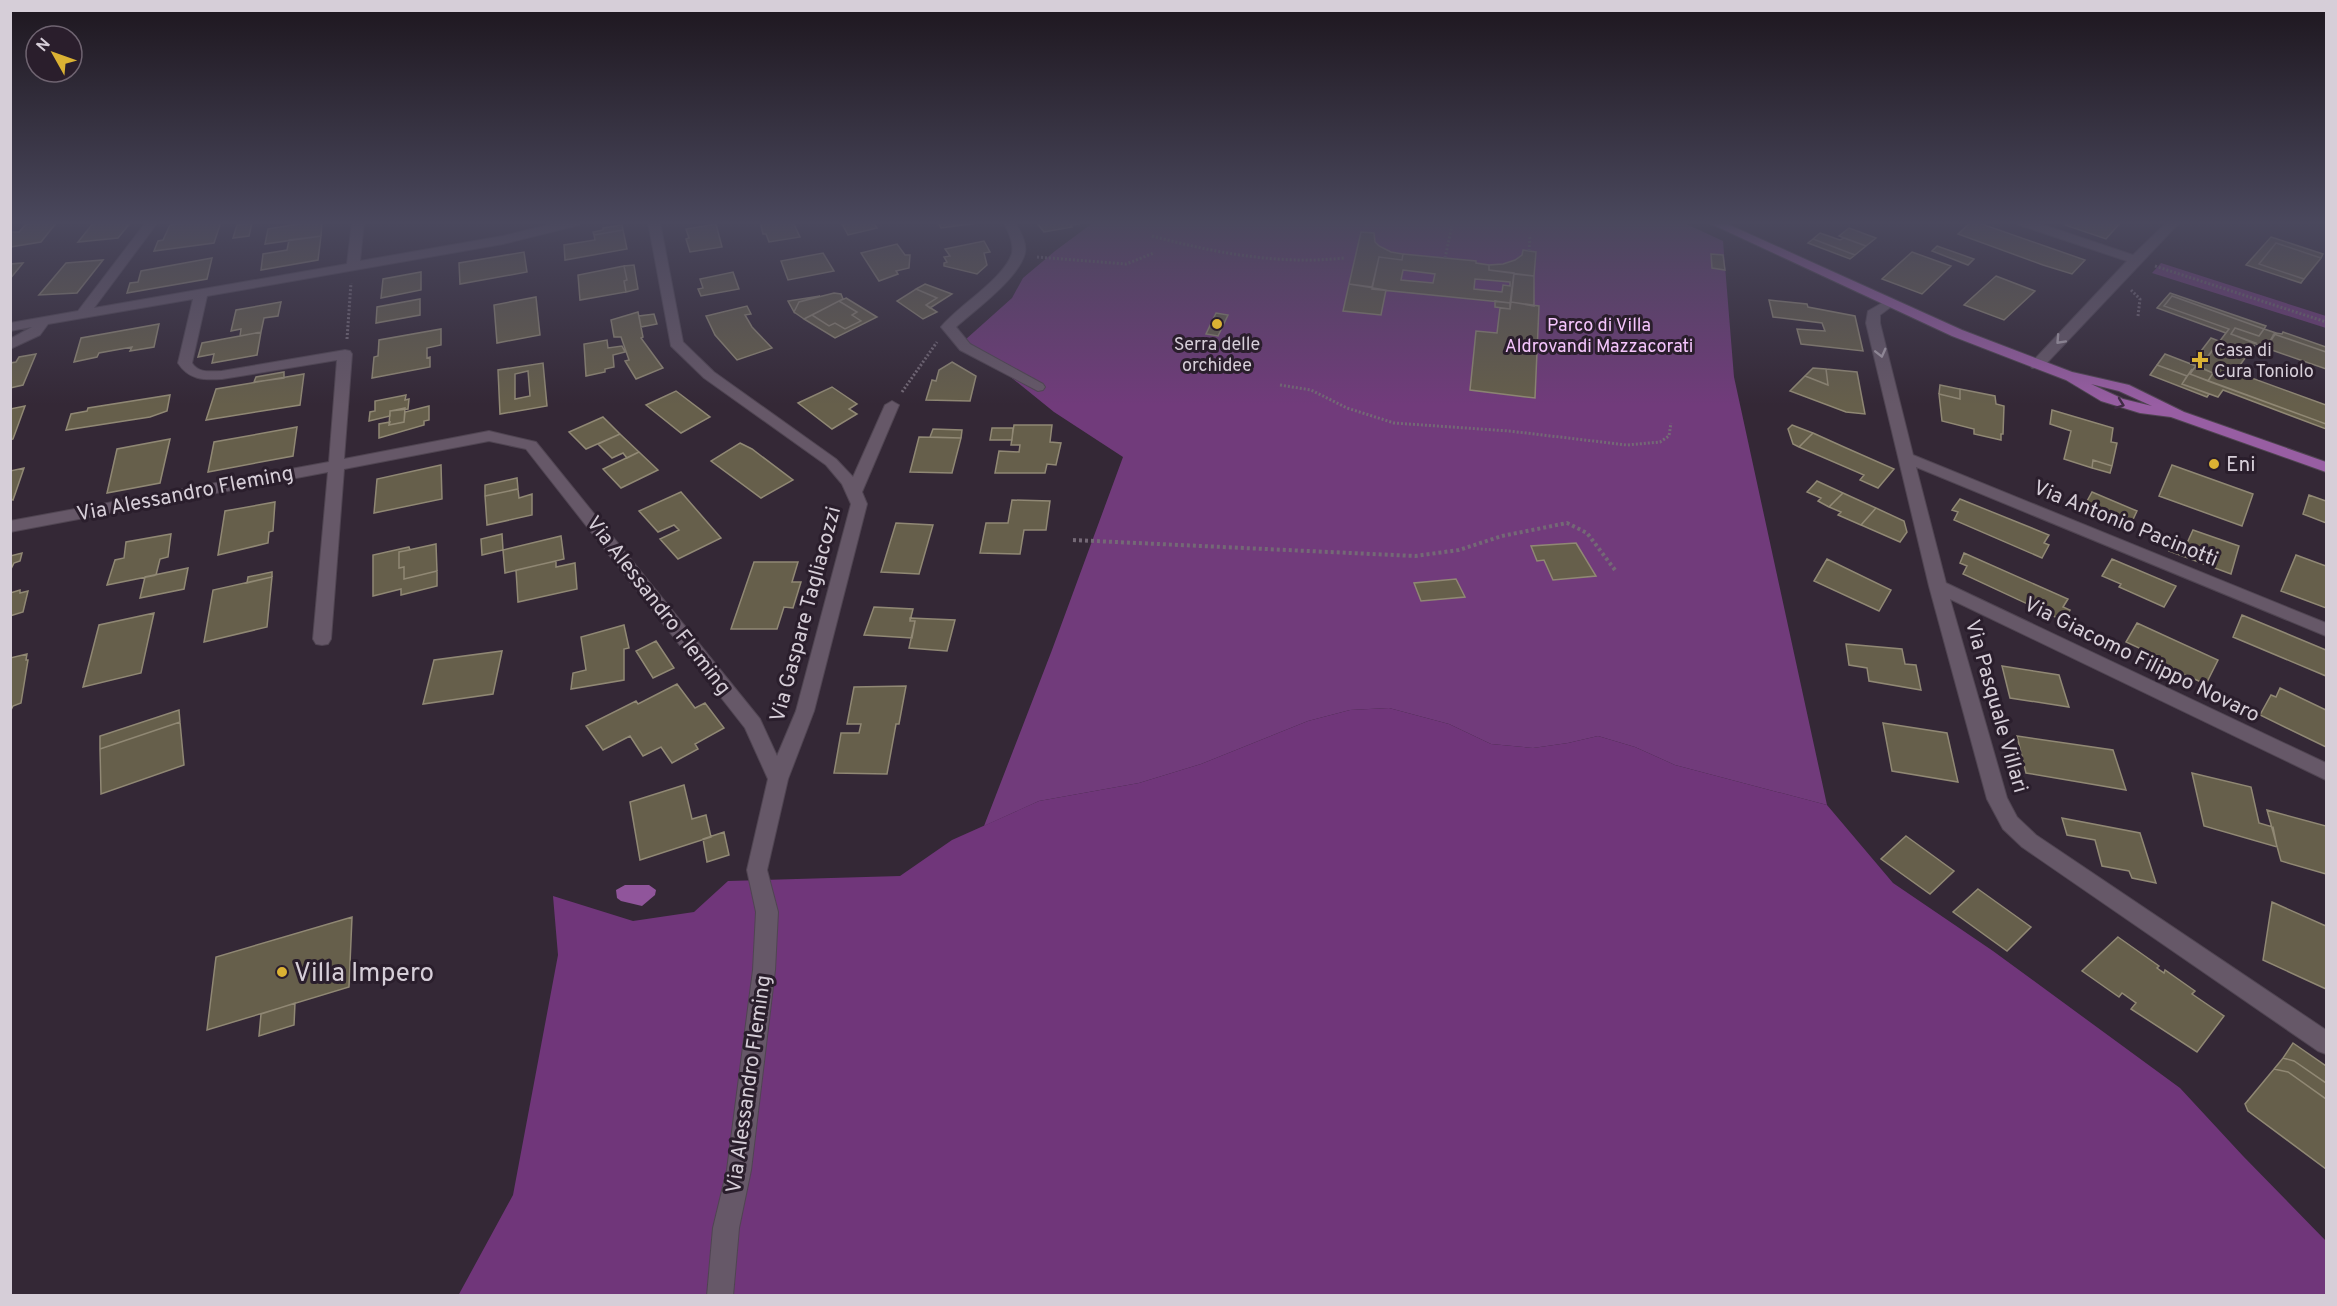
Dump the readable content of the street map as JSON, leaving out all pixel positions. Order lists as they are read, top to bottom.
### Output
{
  "streets": {
    "street": [
      "Via Alessandro Fleming",
      "Via Antonio Pacinotti",
      "Via Gaspare Tagliacozzi",
      "Via Giacomo Filippo Novaro",
      "Via Pasquale Villari"
    ]
  },
  "crossings": [
    ["Via Alessandro Fleming", "Via Gaspare Tagliacozzi"],
    ["Via Antonio Pacinotti", "Via Pasquale Villari"],
    ["Via Giacomo Filippo Novaro", "Via Pasquale Villari"]
  ],
  "parks": ["Parco di Villa Aldrovandi Mazzacorati"],
  "places": {
    "other": ["Serra delle orchidee", "Eni", "Villa Impero"],
    "health": ["Casa di Cura Toniolo"]
  },
  "north": "top left"
}
